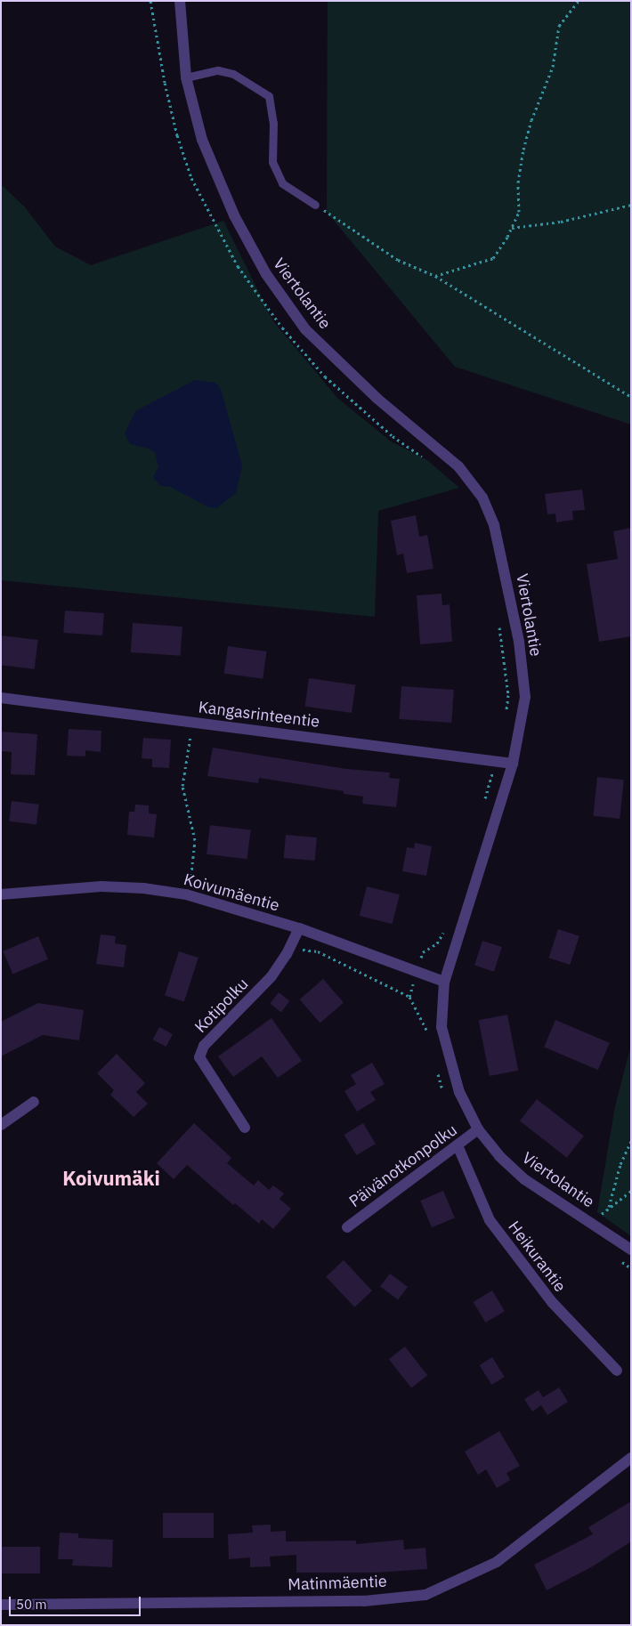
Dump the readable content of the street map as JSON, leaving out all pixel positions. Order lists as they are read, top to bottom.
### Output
{
  "streets": {
    "street": [
      "Viertolantie",
      "Kangasrinteentie",
      "Koivumäentie",
      "Kotipolku",
      "Päivänotkonpolku",
      "Heikurantie",
      "Matinmäentie"
    ]
  },
  "crossings": [
    ["Viertolantie", "Kangasrinteentie"],
    ["Viertolantie", "Koivumäentie"],
    ["Viertolantie", "Päivänotkonpolku"],
    ["Koivumäentie", "Kotipolku"],
    ["Päivänotkonpolku", "Heikurantie"]
  ],
  "districts": ["Koivumäki"],
  "scale_bar": "50 m"
}
